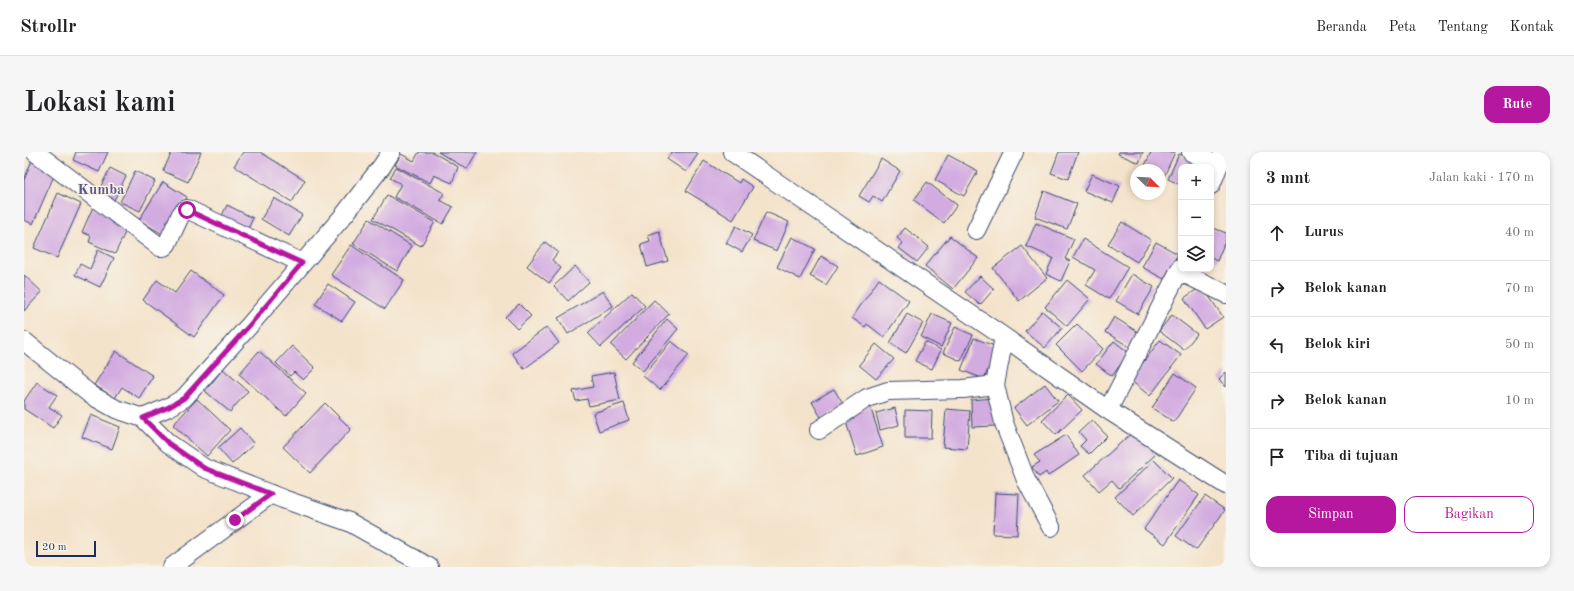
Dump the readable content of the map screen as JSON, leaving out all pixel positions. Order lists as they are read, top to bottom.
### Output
{
  "districts": ["Kumba"],
  "scale_bar": "20 m",
  "north": "bottom right",
  "page": {
    "header": "Strollr",
    "nav": [
      "Beranda",
      "Peta",
      "Tentang",
      "Kontak"
    ],
    "buttons": [
      "Rute",
      ["Simpan", "Bagikan"]
    ],
    "title": "Lokasi kami",
    "heading": ["3 mnt", "Jalan kaki · 170 m"],
    "map_buttons": ["+", "−"],
    "list": [
      ["Lurus", "40 m"],
      ["Belok kanan", "70 m"],
      ["Belok kiri", "50 m"],
      ["Belok kanan", "10 m"],
      "Tiba di tujuan"
    ],
    "scale": "20 m"
  }
}
